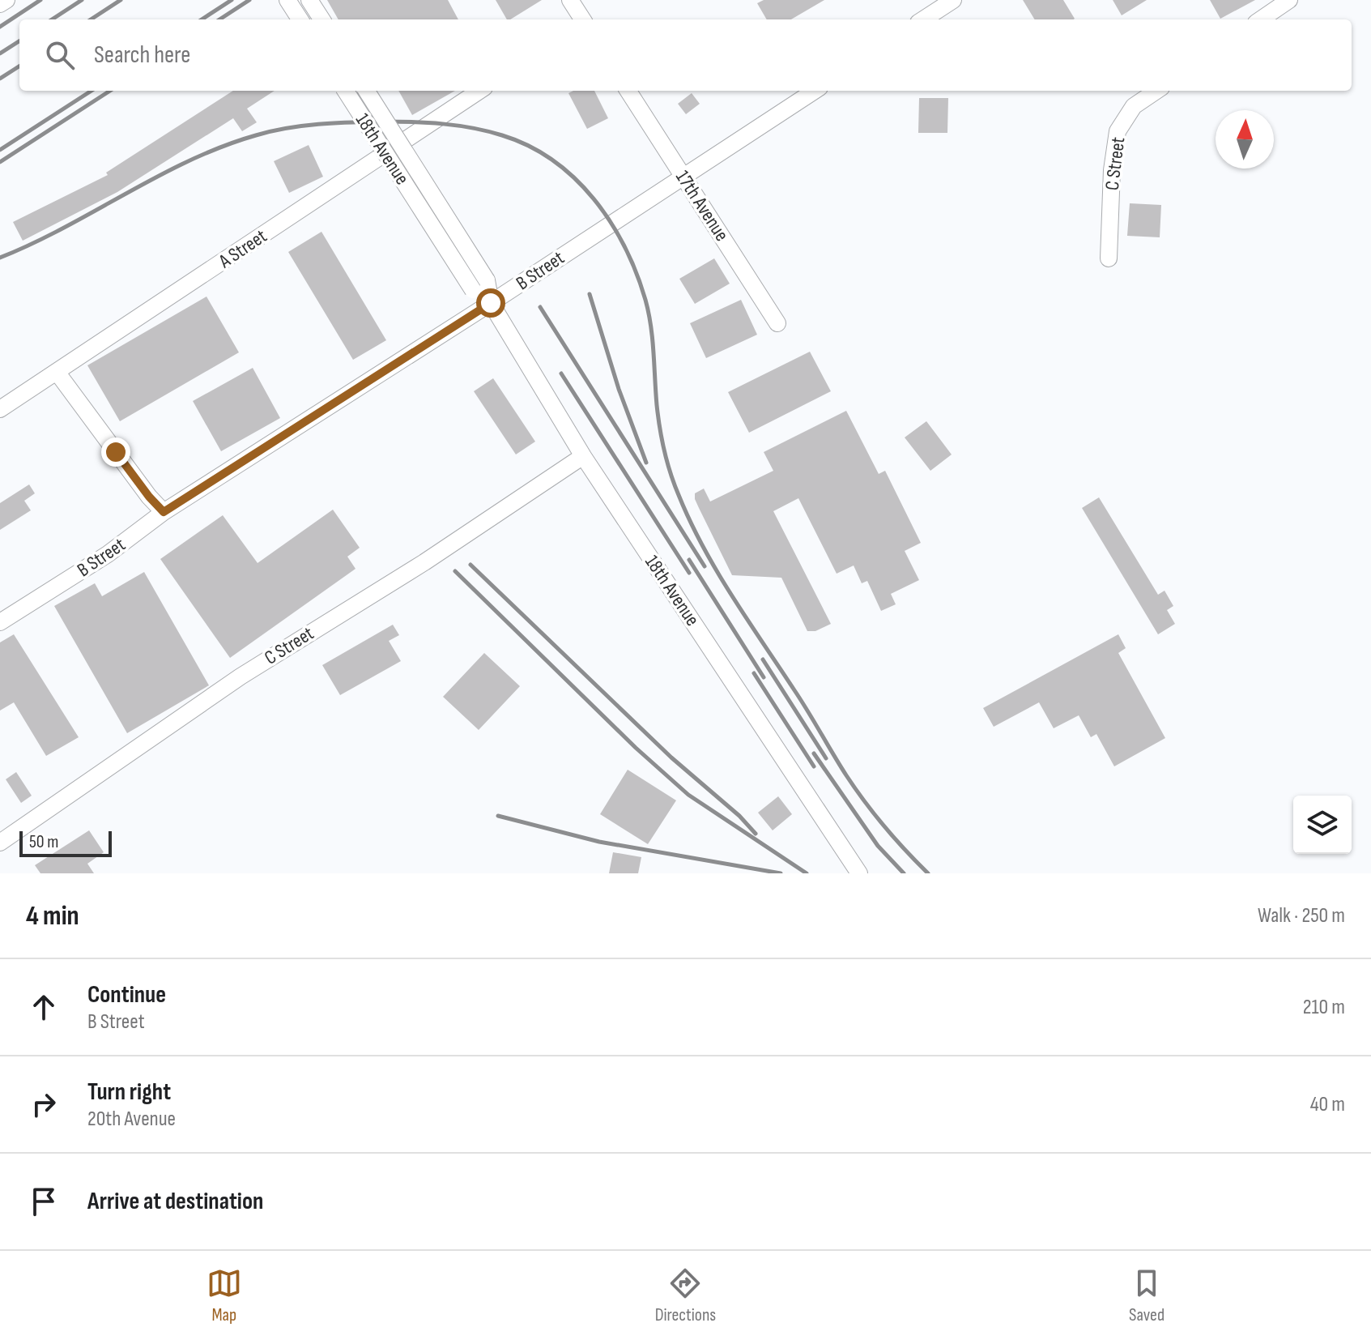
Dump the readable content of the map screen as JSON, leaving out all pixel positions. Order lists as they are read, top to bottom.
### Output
{
  "streets": {
    "street": [
      "18th Avenue",
      "C Street",
      "17th Avenue",
      "A Street",
      "B Street"
    ]
  },
  "crossings": [
    ["18th Avenue", "C Street"],
    ["18th Avenue", "B Street"],
    ["17th Avenue", "B Street"]
  ],
  "scale_bar": "50 m",
  "north": "top",
  "page": {
    "search": "Search here",
    "scale": "50 m",
    "heading": ["4 min", "Walk · 250 m"],
    "list": [
      ["Continue", "B Street", "210 m"],
      ["Turn right", "20th Avenue", "40 m"],
      "Arrive at destination"
    ],
    "nav": ["Map", "Directions", "Saved"]
  }
}
